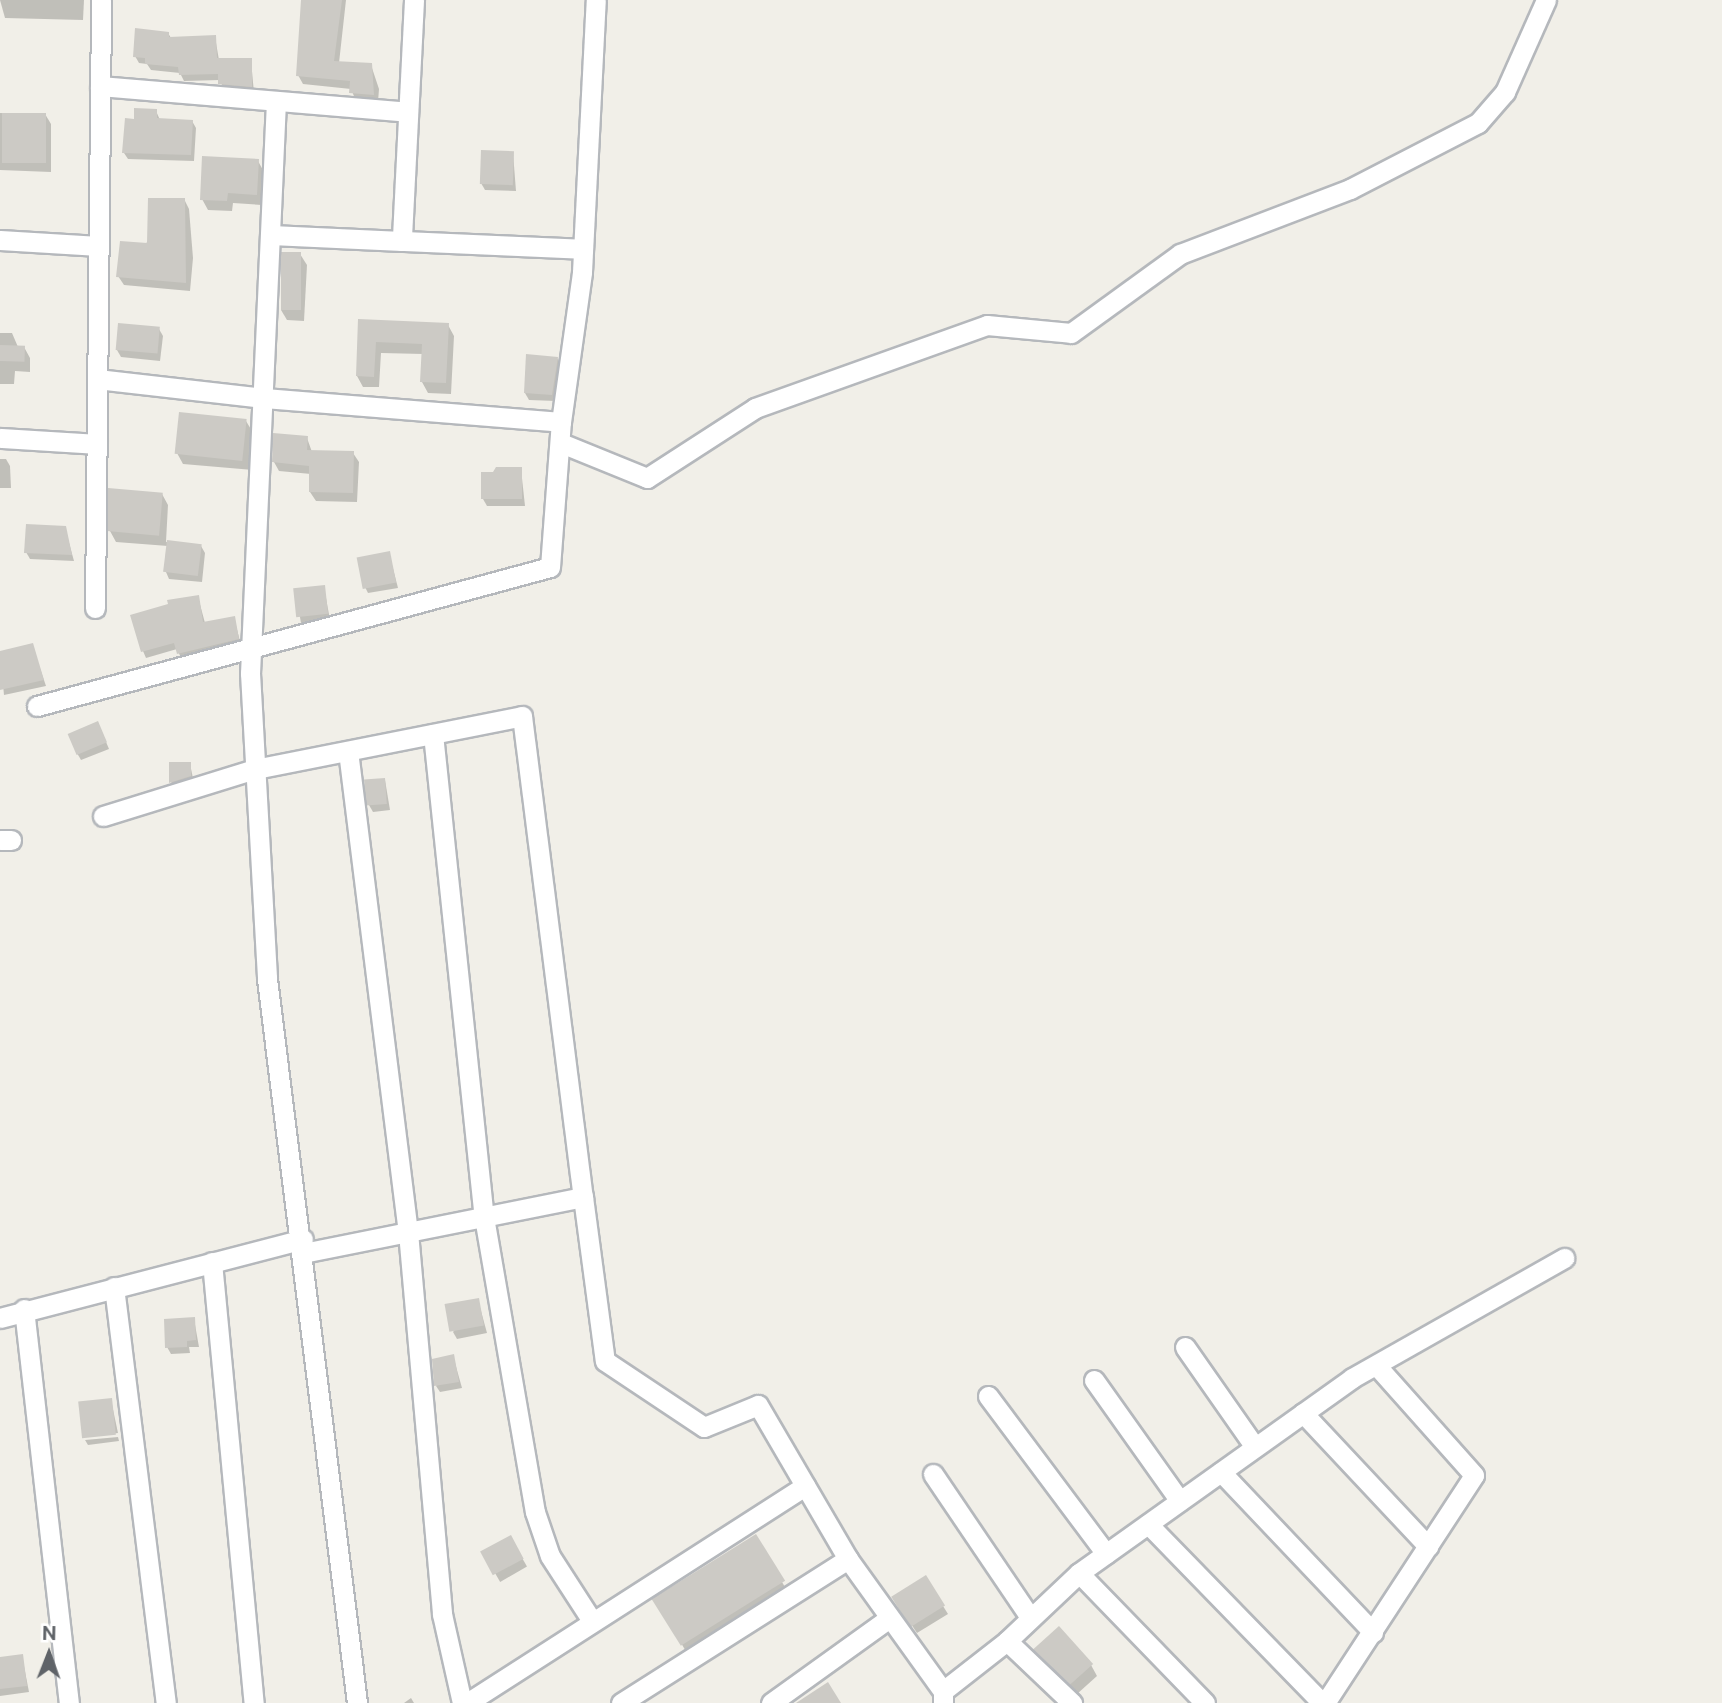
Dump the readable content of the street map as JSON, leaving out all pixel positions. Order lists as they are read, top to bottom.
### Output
{
  "north": "top"
}
